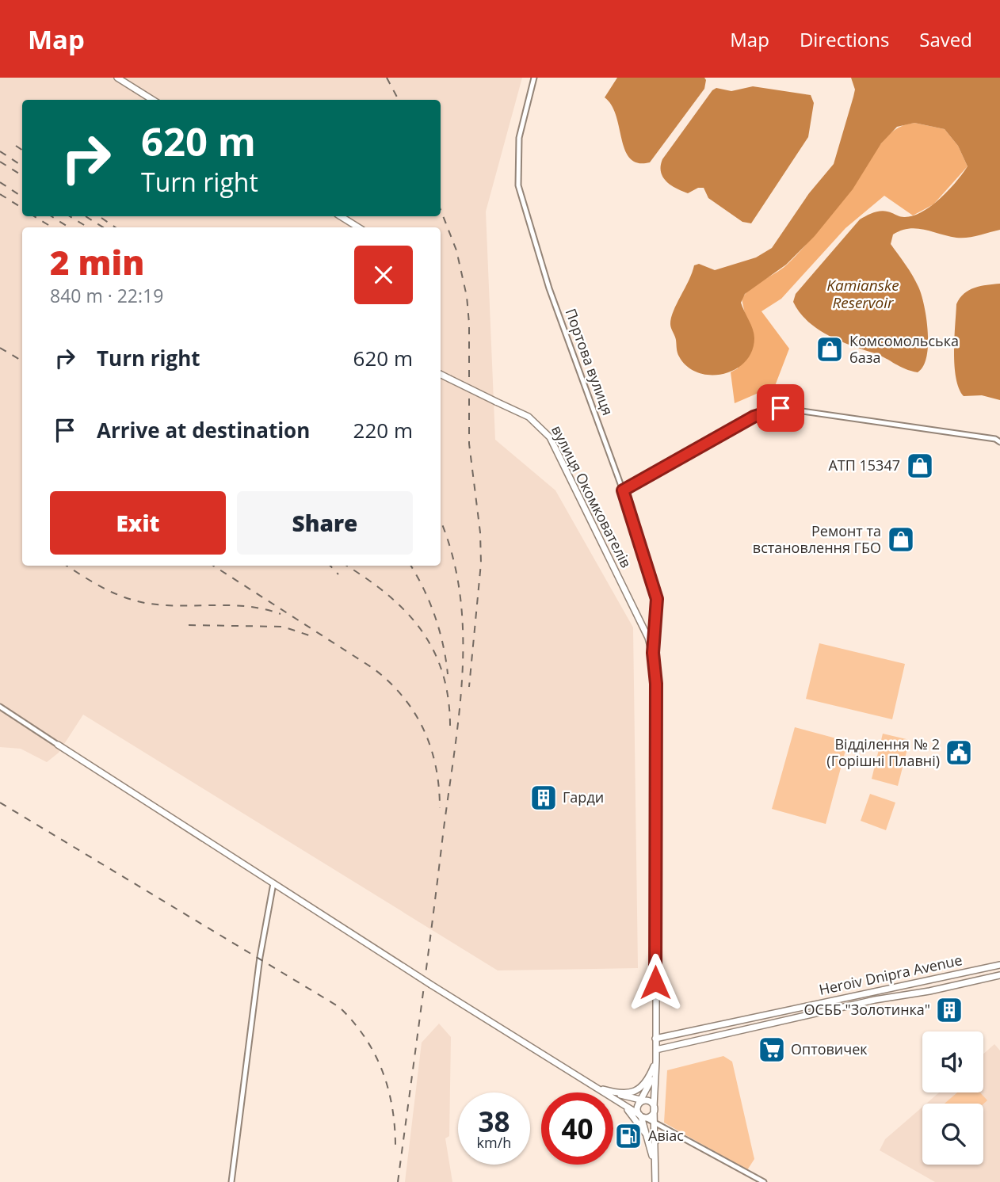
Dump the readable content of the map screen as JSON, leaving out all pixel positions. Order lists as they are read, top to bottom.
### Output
{
  "streets": {
    "street": ["Портова вулиця", "вулиця Окомкователів", "Heroiv Dnipra Avenue"]
  },
  "crossings": [
    ["Портова вулиця", "вулиця Окомкователів"],
    ["Портова вулиця", "Heroiv Dnipra Avenue"]
  ],
  "water": ["Kamianske Reservoir"],
  "places": {
    "shop": ["Комсомольська база", "АТП 15347", "Ремонт та встановлення ГБО"],
    "public building": ["Відділення № 2 (Горішні Плавні)"],
    "building": ["Гарди", "ОСББ \"Золотинка\""],
    "supermarket": ["Оптовичек"],
    "fuel station": ["Авіас"]
  },
  "page": {
    "header": "Map",
    "nav": ["Map", "Directions", "Saved"],
    "turn": ["620 m", "Turn right"],
    "heading": ["2 min", "840 m · 22:19"],
    "list": [
      {
        "name": "Turn right",
        "value": "620 m"
      },
      {
        "name": "Arrive at destination",
        "value": "220 m"
      }
    ],
    "buttons": ["Exit", "Share"],
    "speed": "38 km/h",
    "limit": "40"
  }
}
